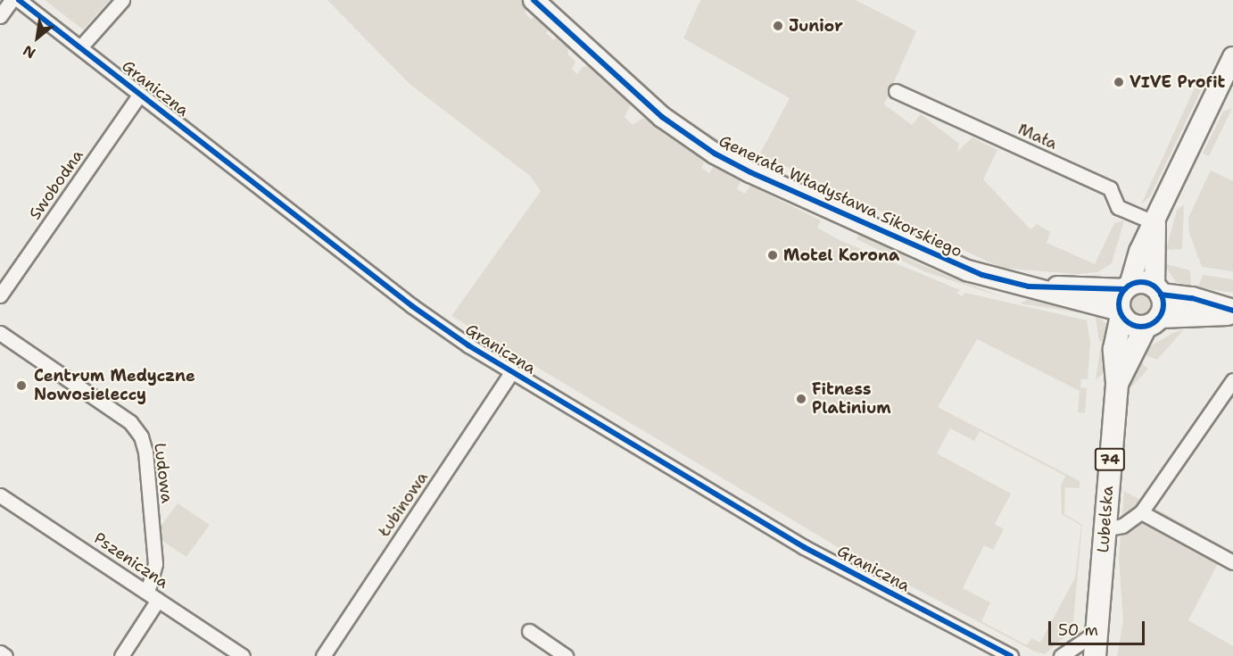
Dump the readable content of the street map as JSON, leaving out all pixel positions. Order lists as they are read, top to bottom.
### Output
{
  "streets": {
    "main road": ["74", "Lubelska"],
    "street": [
      "Graniczna",
      "Mała",
      "Swobodna",
      "Generała Władysława Sikorskiego",
      "Ludowa",
      "Łubinowa",
      "Pszeniczna"
    ]
  },
  "crossings": [
    ["Graniczna", "Swobodna"],
    ["Graniczna", "Łubinowa"],
    ["74", "Lubelska"],
    ["Ludowa", "Pszeniczna"]
  ],
  "places": [
    "Junior",
    "VIVE Profit",
    "Motel Korona",
    "Centrum Medyczne Nowosieleccy",
    "Fitness Platinium"
  ],
  "scale_bar": "50 m",
  "north": "bottom left"
}
